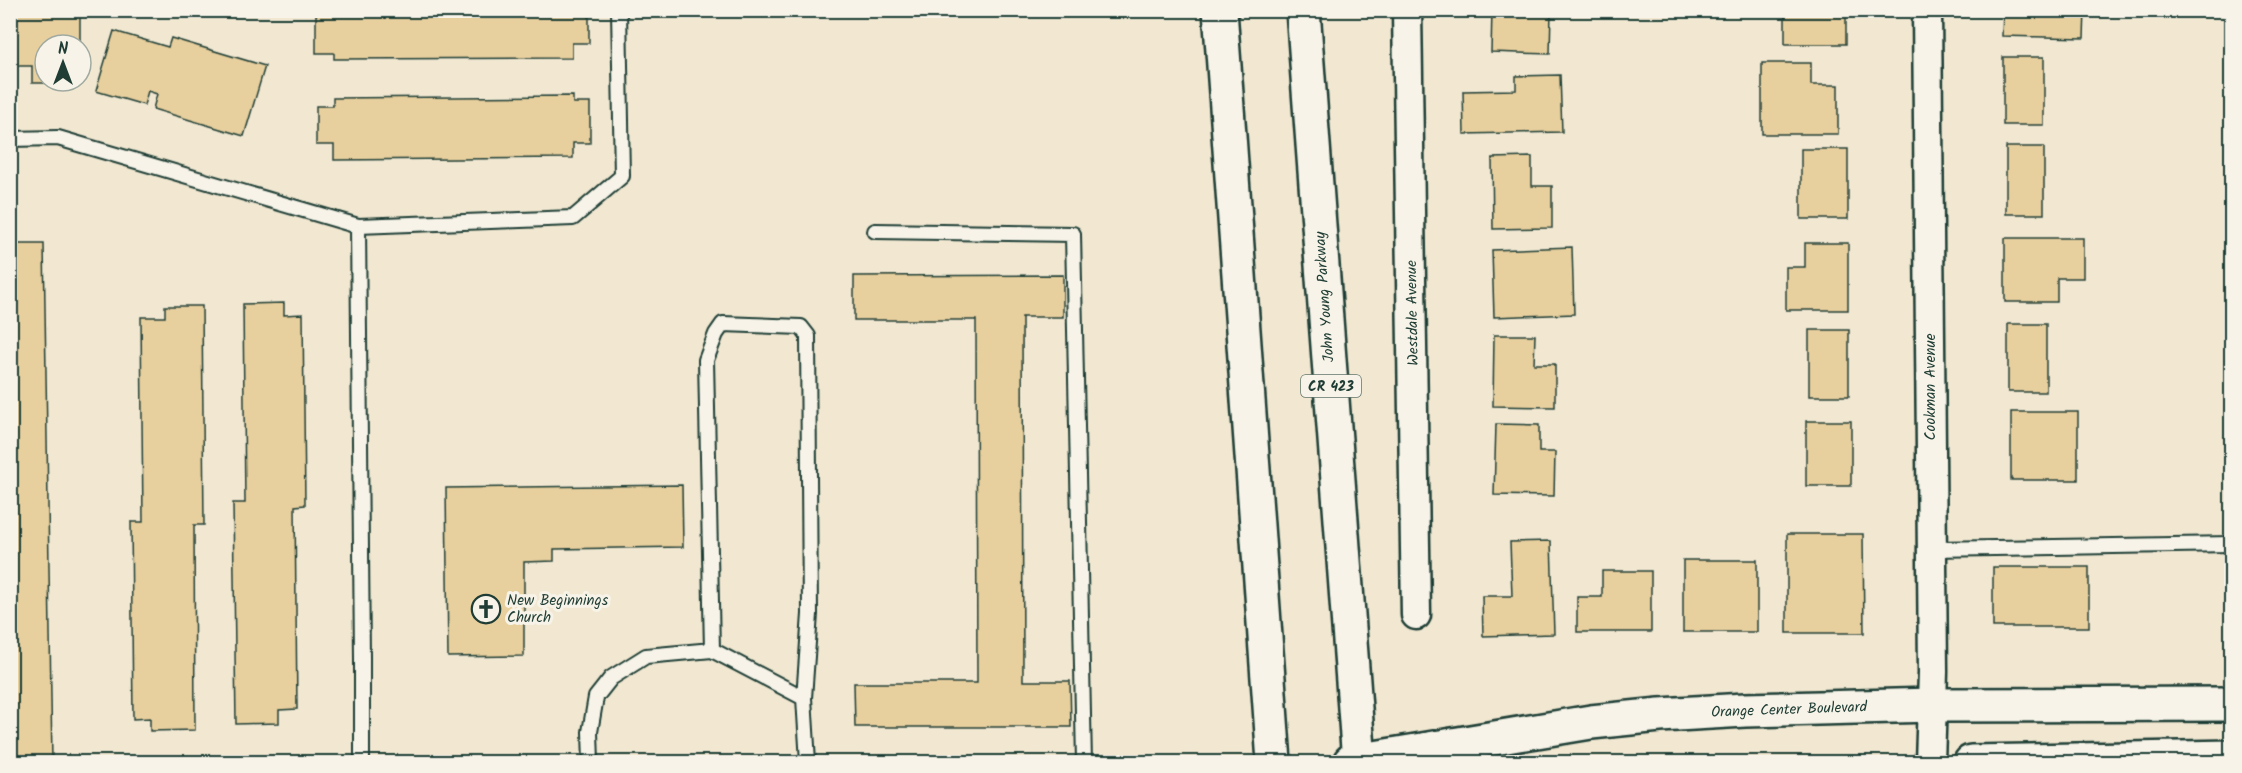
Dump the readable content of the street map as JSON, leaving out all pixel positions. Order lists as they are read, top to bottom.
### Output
{
  "streets": {
    "main road": ["John Young Parkway", "CR 423", "Orange Center Boulevard"],
    "street": ["Westdale Avenue", "Cookman Avenue"]
  },
  "crossings": [
    ["John Young Parkway", "Orange Center Boulevard"],
    ["Cookman Avenue", "Orange Center Boulevard"]
  ],
  "places": {
    "church": ["New Beginnings Church"]
  },
  "north": "top"
}
